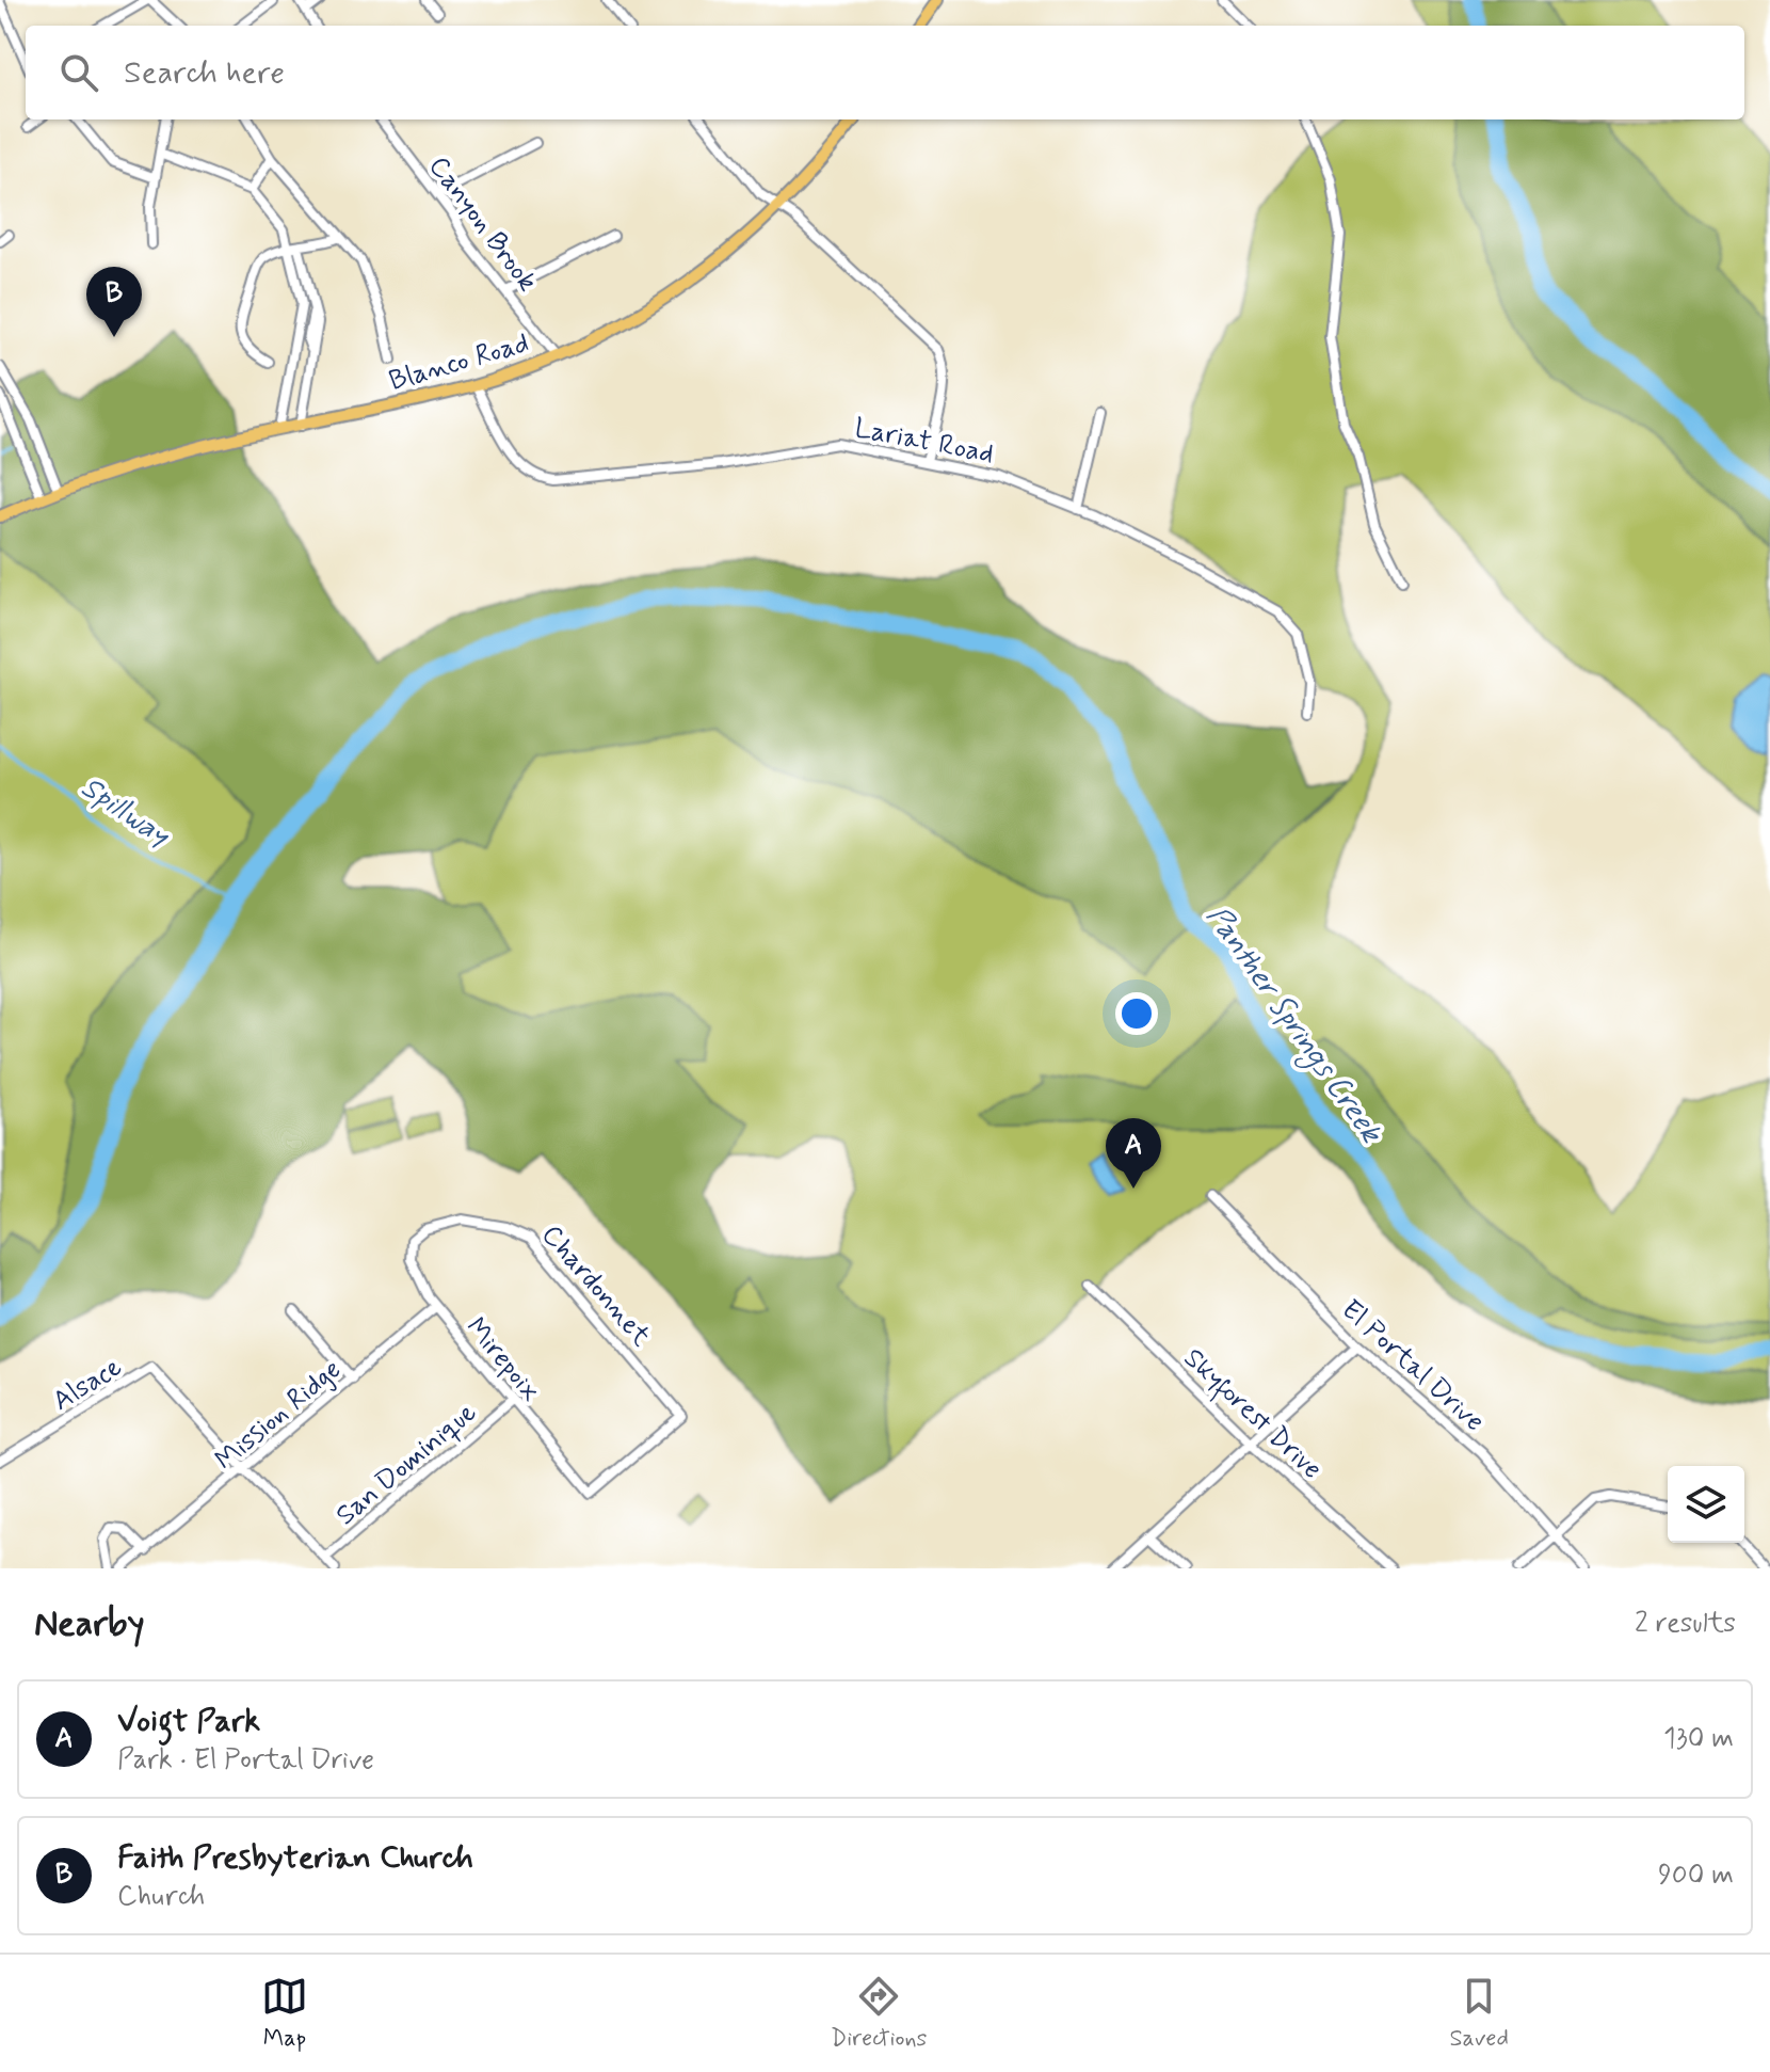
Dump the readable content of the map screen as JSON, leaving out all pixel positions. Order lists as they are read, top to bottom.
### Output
{
  "streets": {
    "main road": ["Blanco Road"],
    "street": [
      "Canyon Brook",
      "Lariat Road",
      "Chardonnet",
      "Mirepoix",
      "El Portal Drive",
      "Alsace",
      "Skyforest Drive",
      "Mission Ridge",
      "San Dominique"
    ]
  },
  "crossings": [
    ["Canyon Brook", "Blanco Road"],
    ["Blanco Road", "Lariat Road"],
    ["Chardonnet", "Mirepoix"],
    ["Mirepoix", "Mission Ridge"],
    ["Mirepoix", "San Dominique"],
    ["Alsace", "Mission Ridge"]
  ],
  "water": ["Spillway", "Panther Springs Creek"],
  "page": {
    "search": "Search here",
    "pins": ["B", "A"],
    "heading": ["Nearby", "2 results"],
    "list": [
      {
        "mark": "A",
        "name": "Voigt Park",
        "note": "Park · El Portal Drive",
        "value": "130 m"
      },
      {
        "mark": "B",
        "name": "Faith Presbyterian Church",
        "note": "Church",
        "value": "900 m"
      }
    ],
    "nav": ["Map", "Directions", "Saved"]
  }
}
